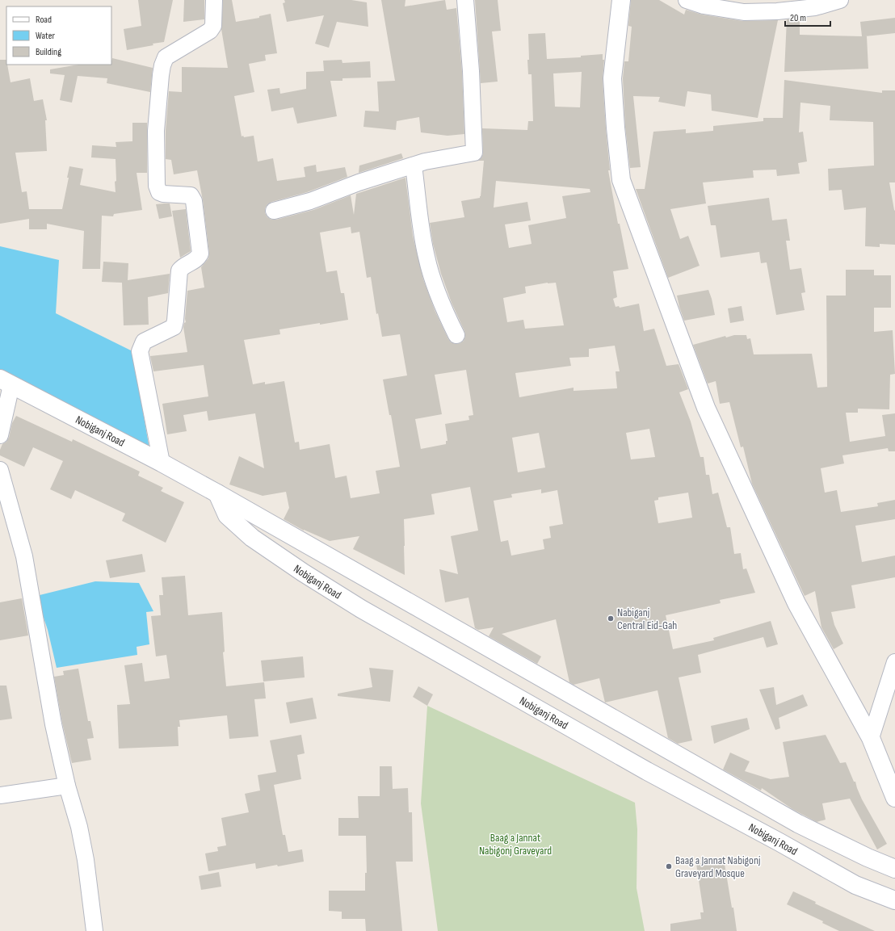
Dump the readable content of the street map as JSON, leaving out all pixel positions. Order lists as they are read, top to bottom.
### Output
{
  "streets": {
    "main road": ["Nobiganj Road"]
  },
  "parks": ["Baag a Jannat Nabigonj Graveyard"],
  "places": ["Nabiganj Central Eid-Gah", "Baag a Jannat Nabigonj Graveyard Mosque"],
  "legend": ["Road", "Water", "Building"],
  "scale_bar": "20 m"
}
